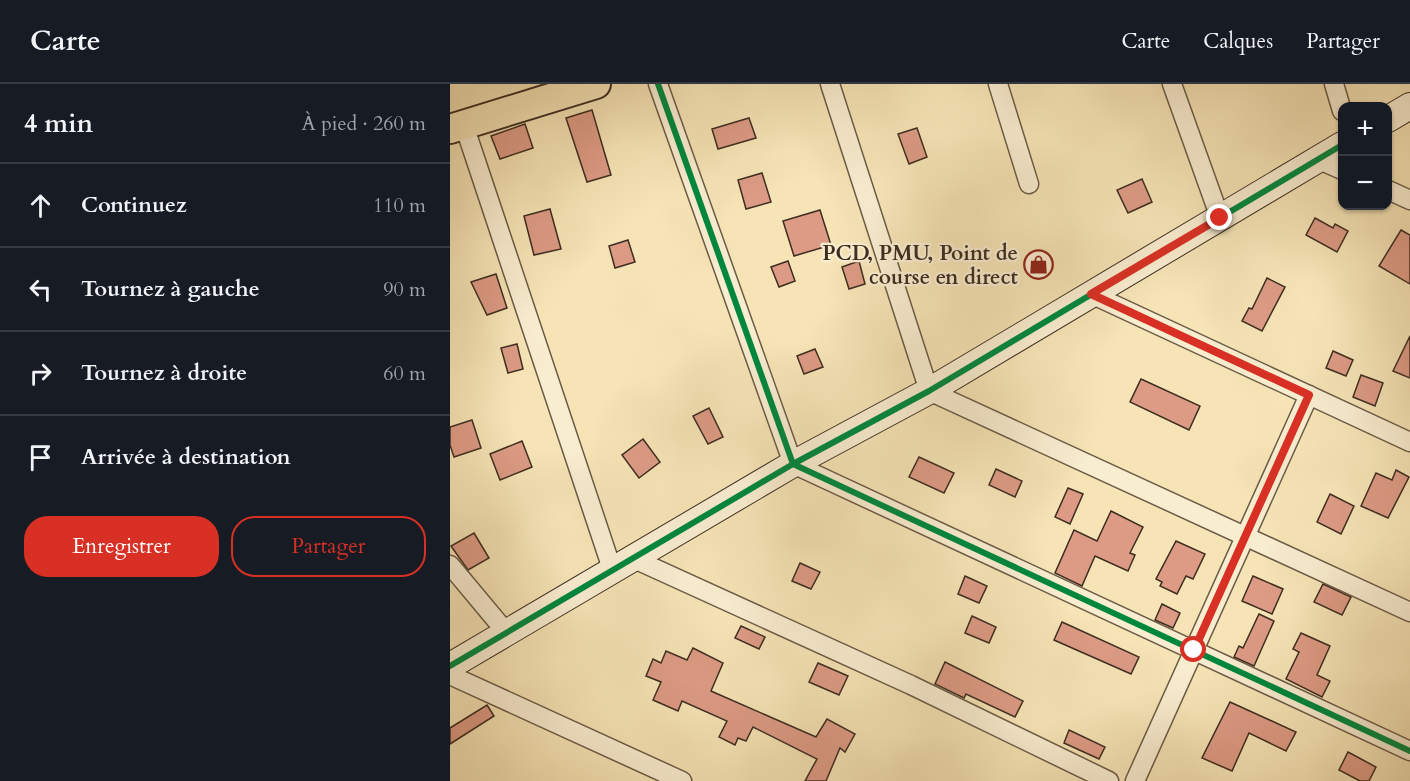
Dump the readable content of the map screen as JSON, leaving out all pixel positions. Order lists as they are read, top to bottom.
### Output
{
  "places": {
    "shop": ["PCD, PMU, Point de course en direct"]
  },
  "page": {
    "header": "Carte",
    "nav": ["Carte", "Calques", "Partager"],
    "heading": ["4 min", "À pied · 260 m"],
    "map_buttons": ["+", "−"],
    "list": [
      ["Continuez", "110 m"],
      ["Tournez à gauche", "90 m"],
      ["Tournez à droite", "60 m"],
      "Arrivée à destination"
    ],
    "buttons": ["Enregistrer", "Partager"]
  }
}
